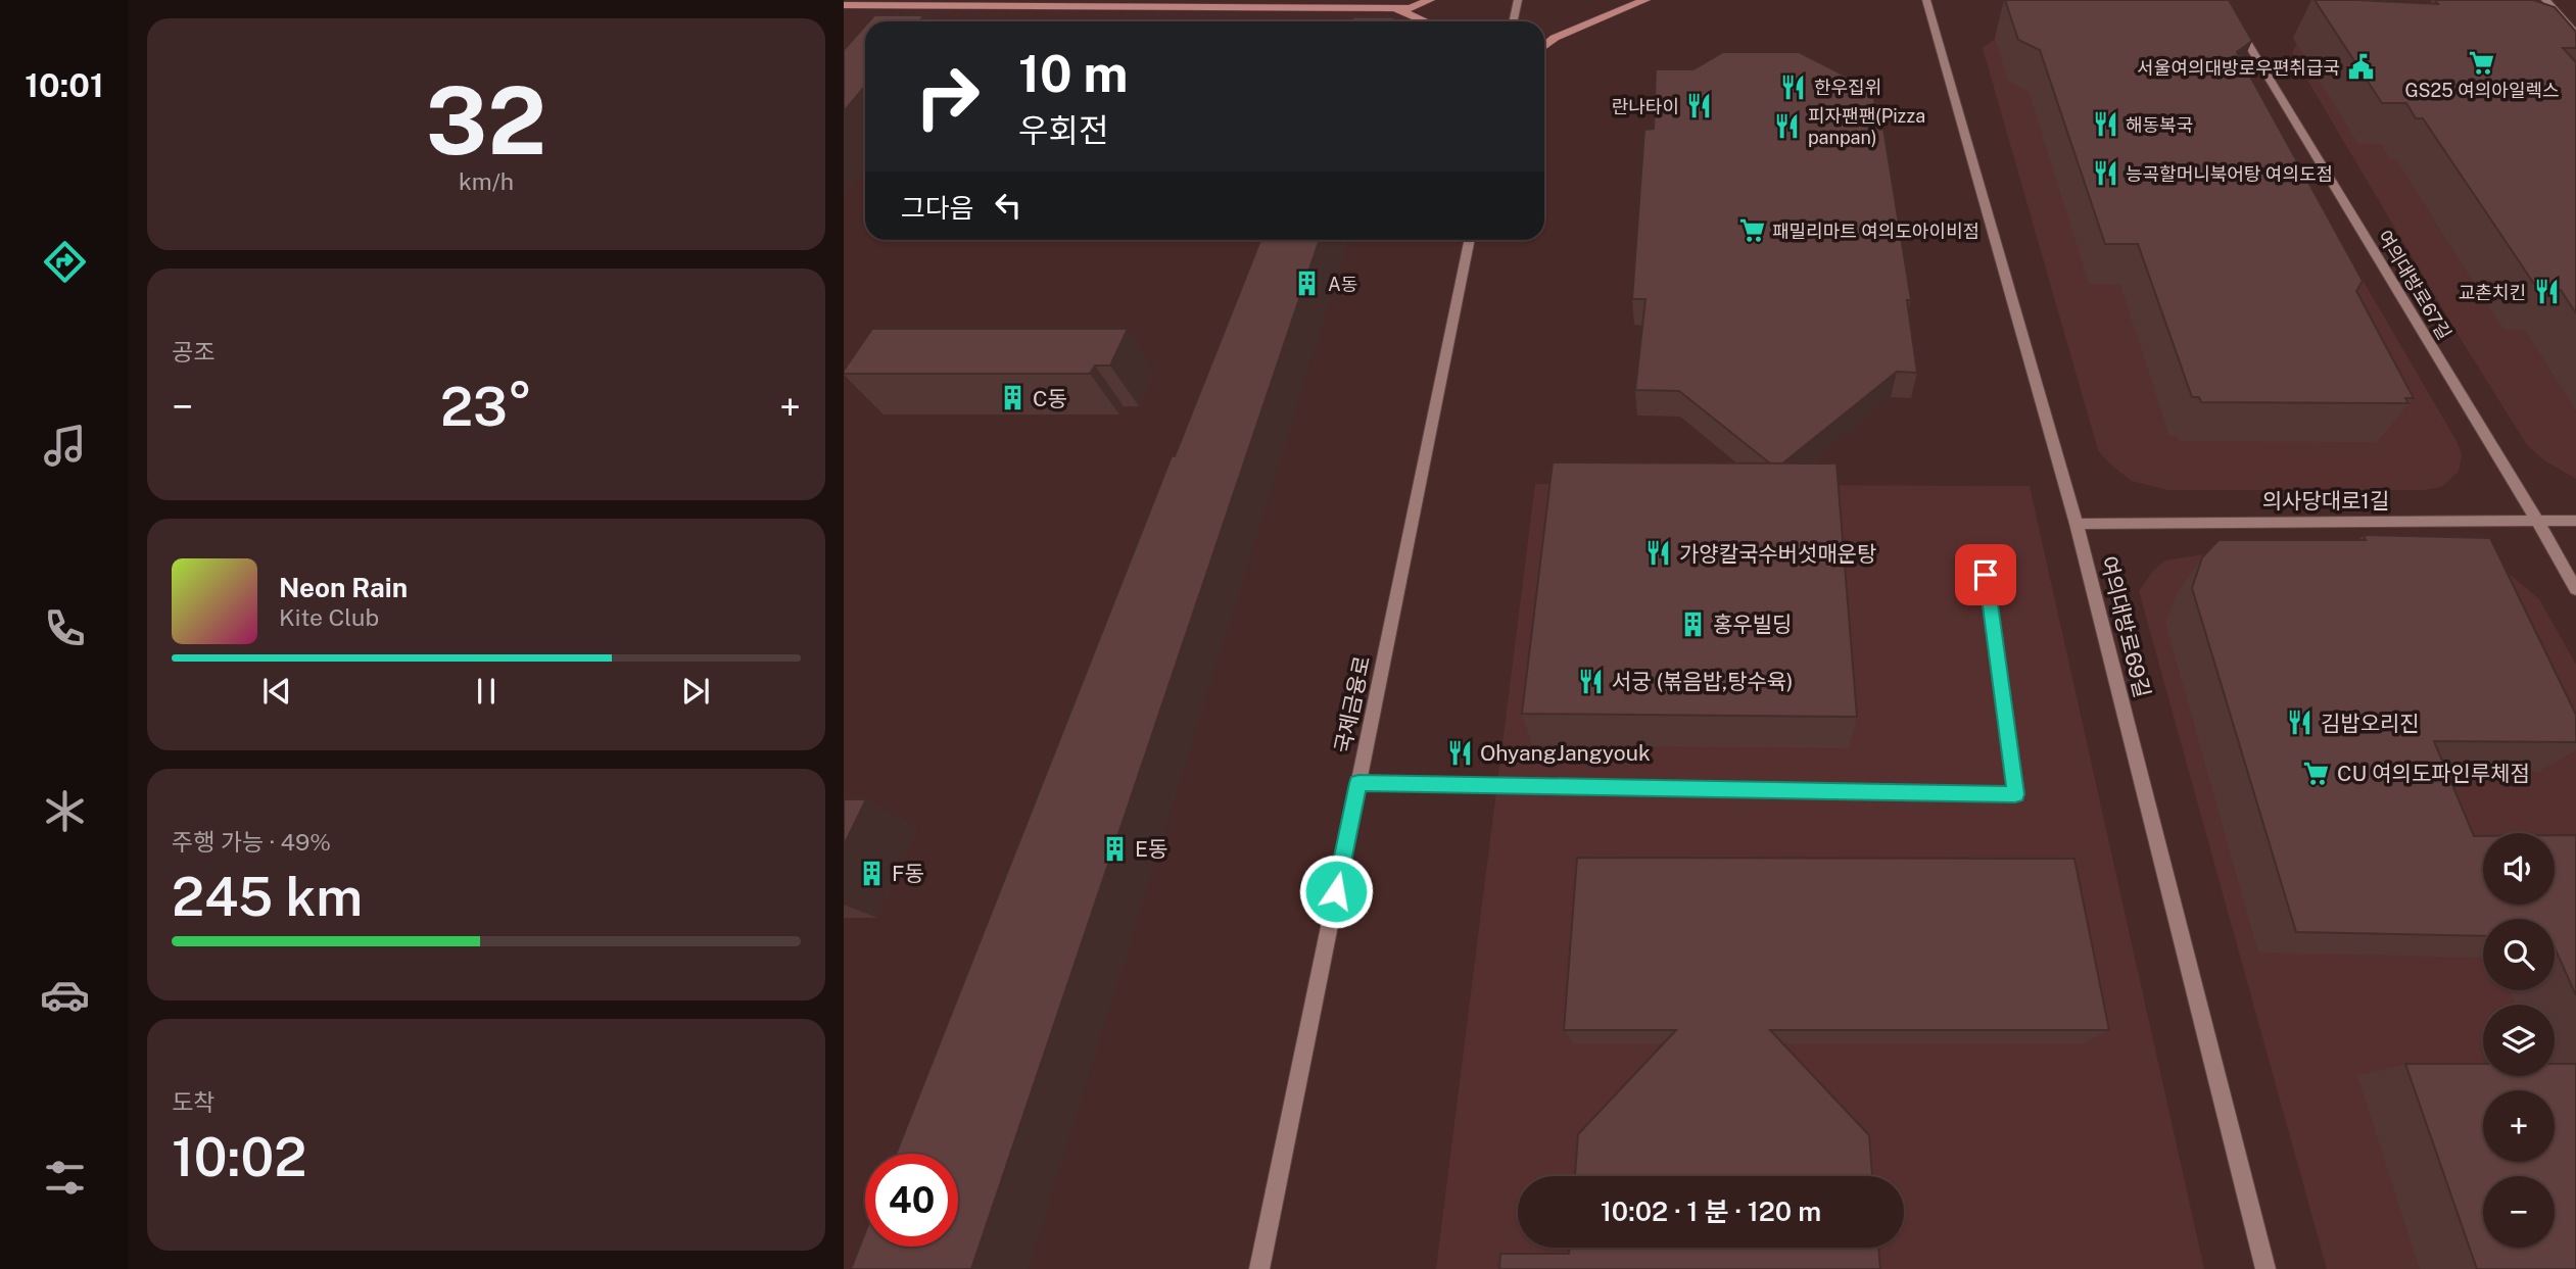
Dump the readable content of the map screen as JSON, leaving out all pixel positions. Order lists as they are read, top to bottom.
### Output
{
  "streets": {
    "street": [
      "여의대방로67길",
      "의사당대로1길",
      "여의대방로69길",
      "국제금융로"
    ]
  },
  "crossings": [
    ["여의대방로67길", "의사당대로1길"],
    ["의사당대로1길", "여의대방로69길"]
  ],
  "places": {
    "supermarket": ["GS25 여의아일렉스", "패밀리마트 여의도아이비점", "CU 여의도파인루체점"],
    "public building": ["서울여의대방로우편취급국"],
    "restaurant": [
      "한우집위",
      "란나타이",
      "해동복국",
      "피자팬팬(Pizza panpan)",
      "능곡할머니북어탕 여의도점",
      "교촌치킨",
      "가양칼국수버섯매운탕",
      "서궁 (볶음밥,탕수육)",
      "김밥오리진",
      "OhyangJangyouk"
    ],
    "building": [
      "A동",
      "C동",
      "홍우빌딩",
      "E동",
      "F동"
    ]
  },
  "page": {
    "tabs": "10:01",
    "tile": [
      ["32", "km/h"],
      "공조",
      ["주행 가능 · 49%", "245 km"],
      ["도착", "10:02"]
    ],
    "turn": ["10 m", "우회전"],
    "then": "그다음",
    "heat": ["−", "23°", "+"],
    "song": ["Neon Rain", "Kite Club"],
    "map_buttons": ["+", "−"],
    "limit": "40",
    "trip": "10:02 · 1 분 · 120 m"
  }
}
